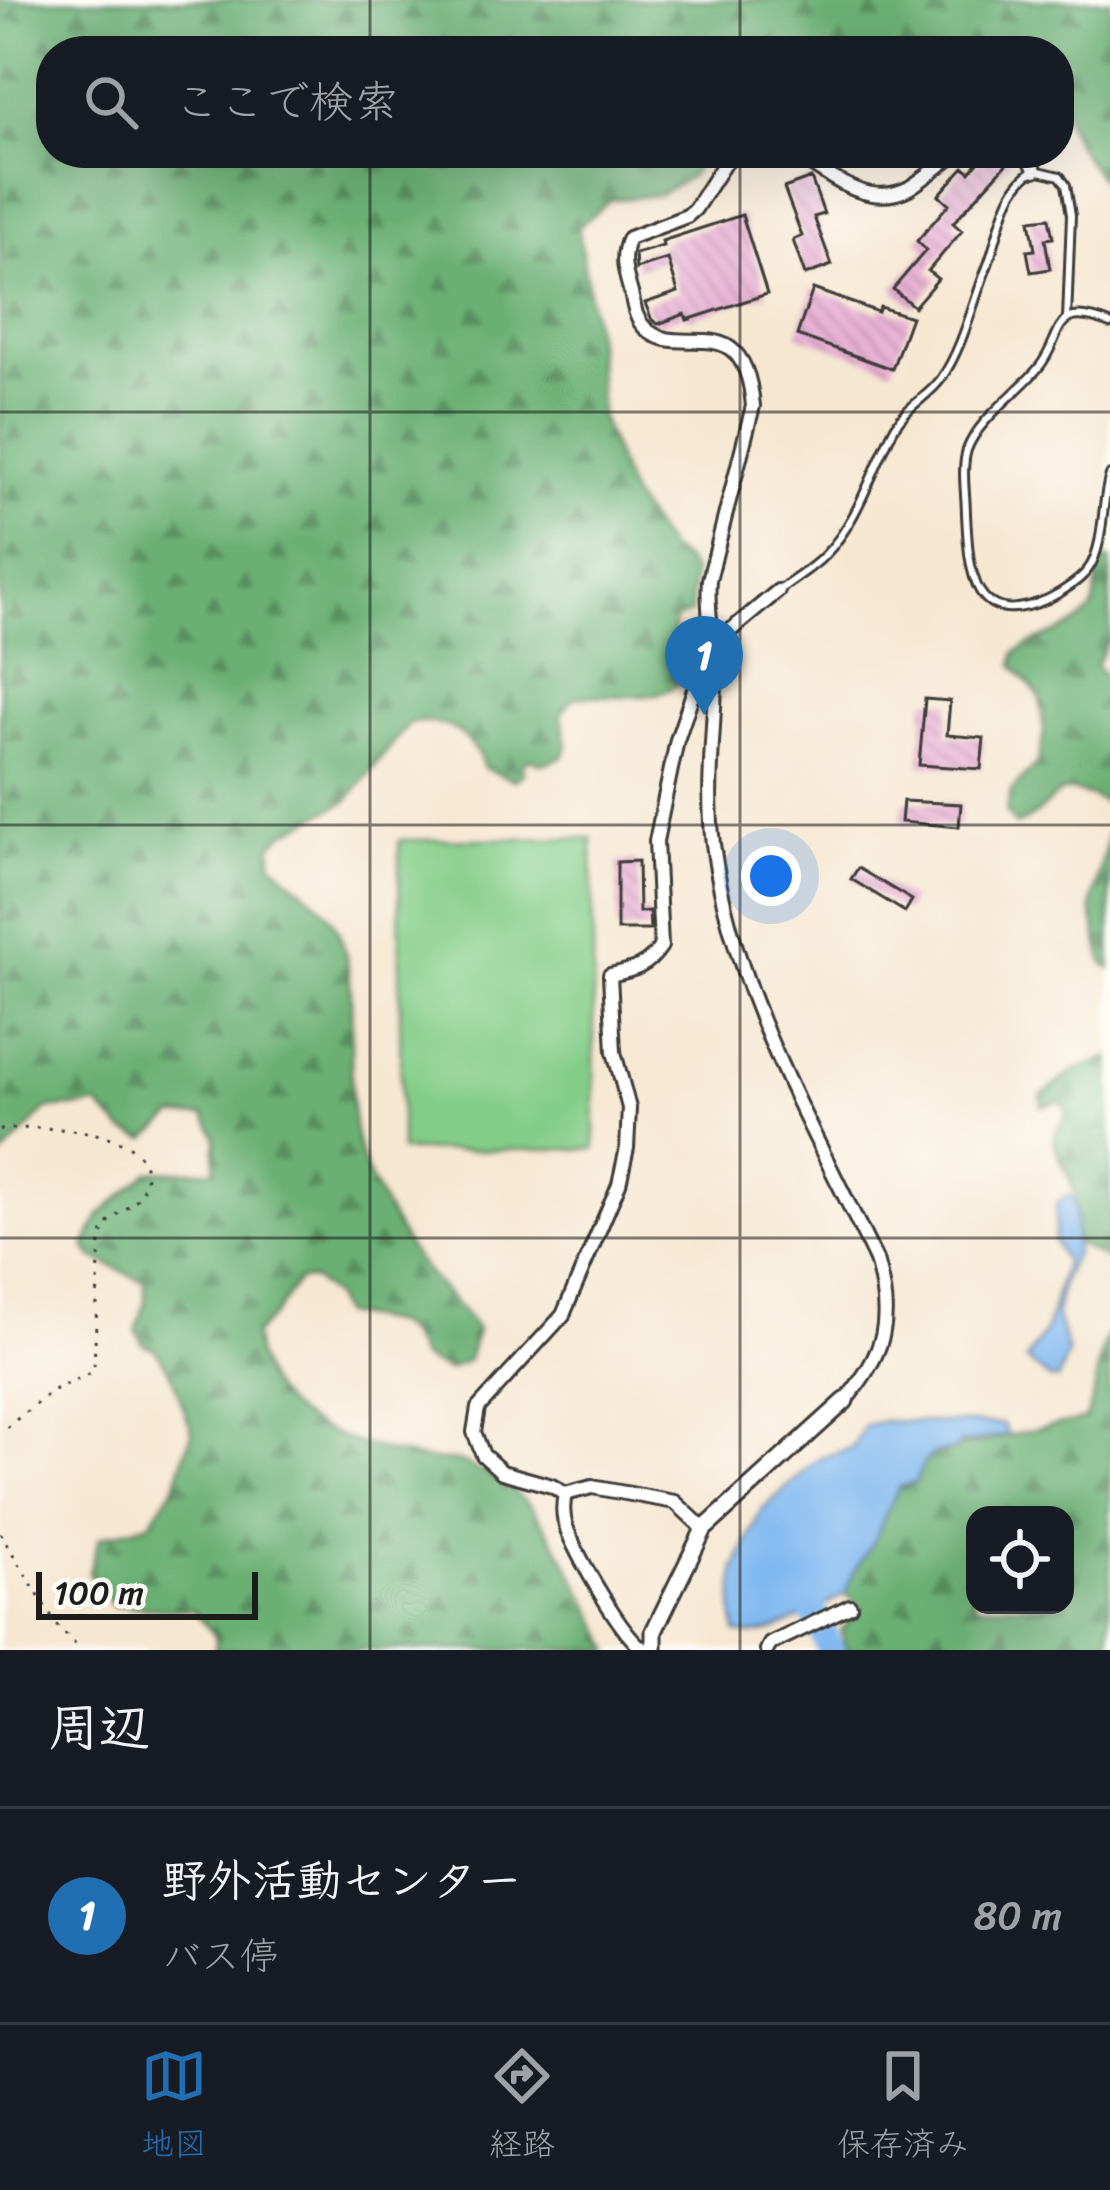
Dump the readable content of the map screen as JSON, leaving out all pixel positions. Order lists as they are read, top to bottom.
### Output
{
  "scale_bar": "100 m",
  "page": {
    "search": "ここで検索",
    "pins": "1",
    "scale": "100 m",
    "heading": "周辺",
    "list": [
      {
        "mark": "1",
        "name": "野外活動センター",
        "note": "バス停",
        "value": "80 m"
      }
    ],
    "nav": ["地図", "経路", "保存済み"]
  }
}
